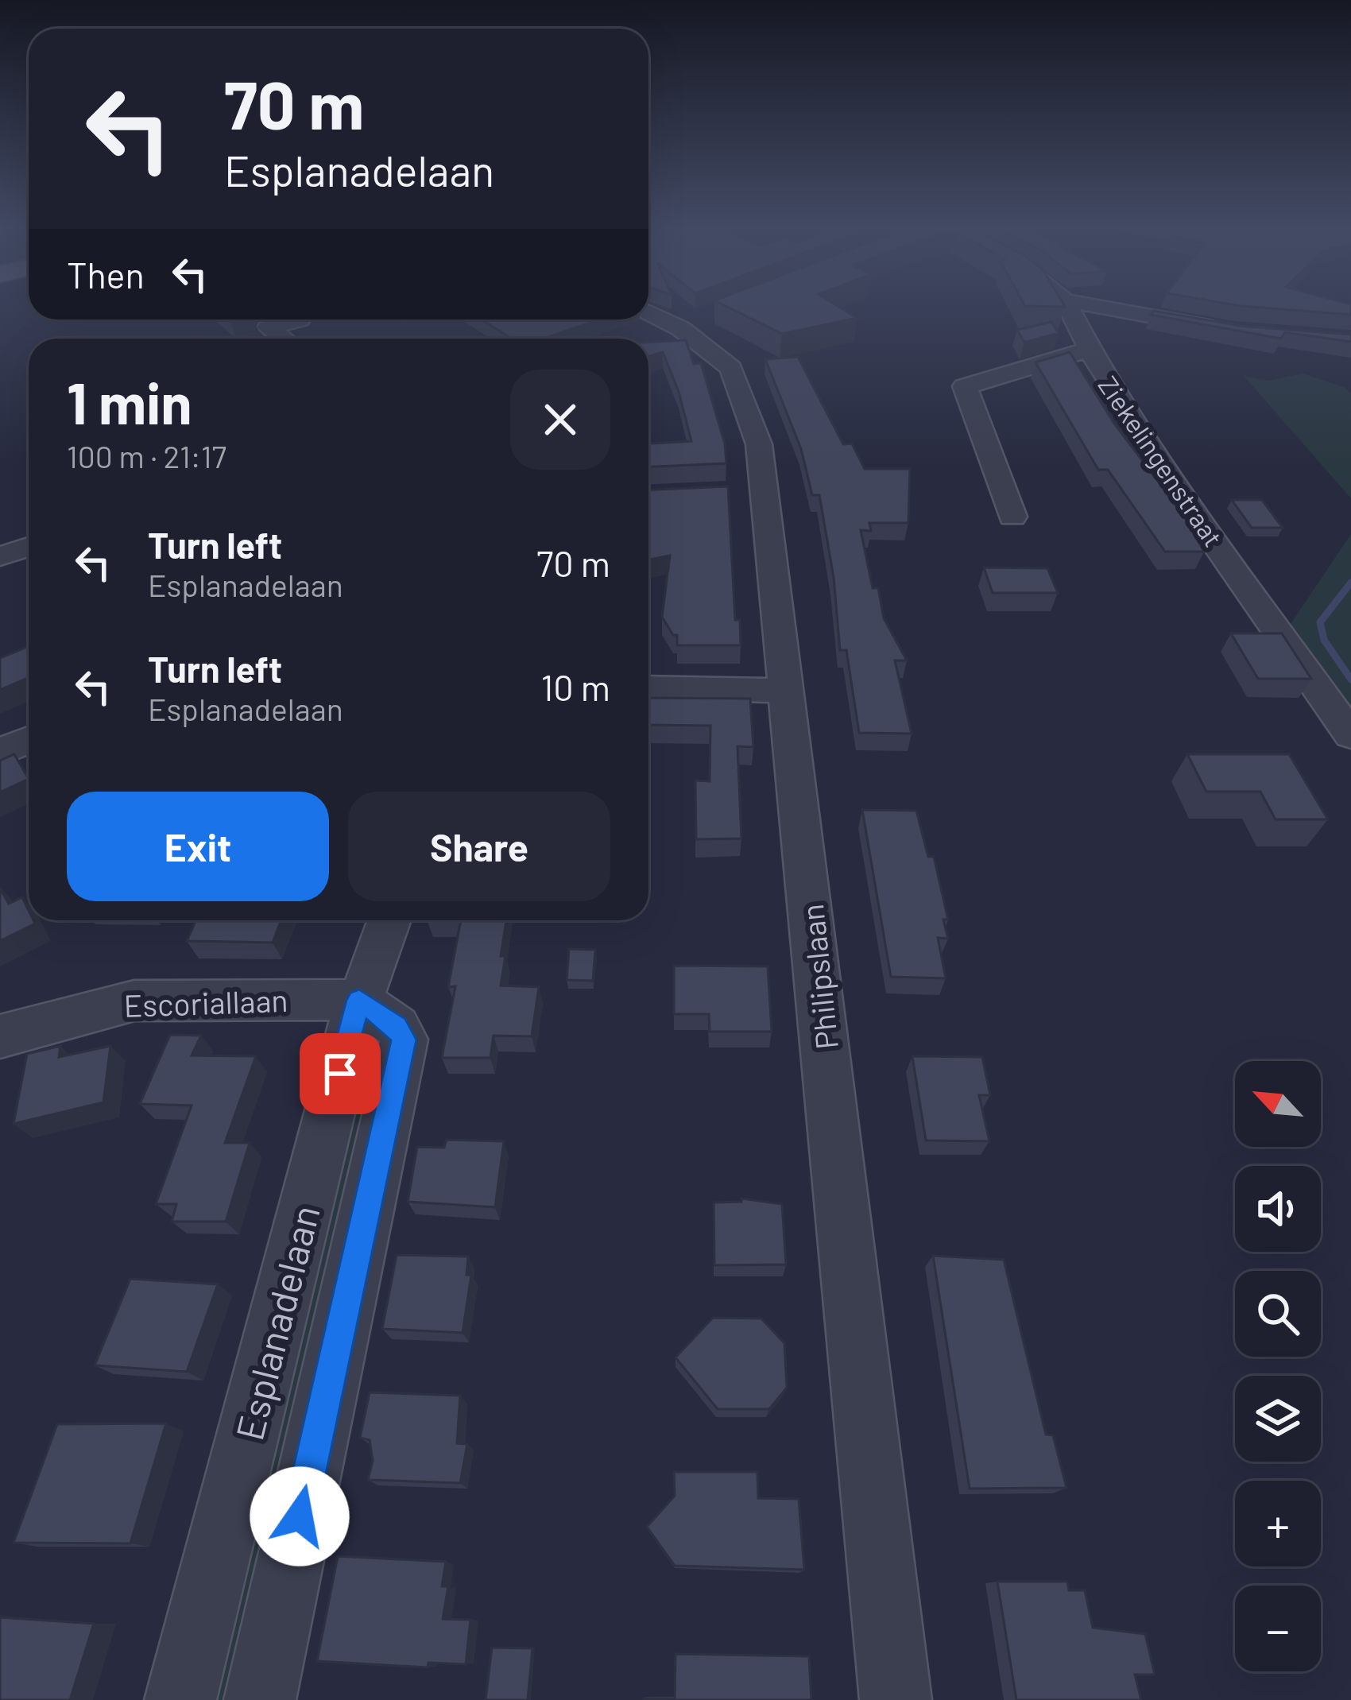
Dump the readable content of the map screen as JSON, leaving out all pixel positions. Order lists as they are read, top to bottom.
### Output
{
  "streets": {
    "street": [
      "Ziekelingenstraat",
      "Philipslaan",
      "Escoriallaan",
      "Esplanadelaan"
    ]
  },
  "crossings": [
    ["Escoriallaan", "Esplanadelaan"]
  ],
  "north": "top left",
  "page": {
    "turn": ["70 m", "Esplanadelaan"],
    "then": "Then",
    "heading": ["1 min", "100 m · 21:17"],
    "list": [
      {
        "name": "Turn left",
        "note": "Esplanadelaan",
        "value": "70 m"
      },
      {
        "name": "Turn left",
        "note": "Esplanadelaan",
        "value": "10 m"
      }
    ],
    "buttons": ["Exit", "Share"],
    "map_buttons": ["+", "−"]
  }
}
